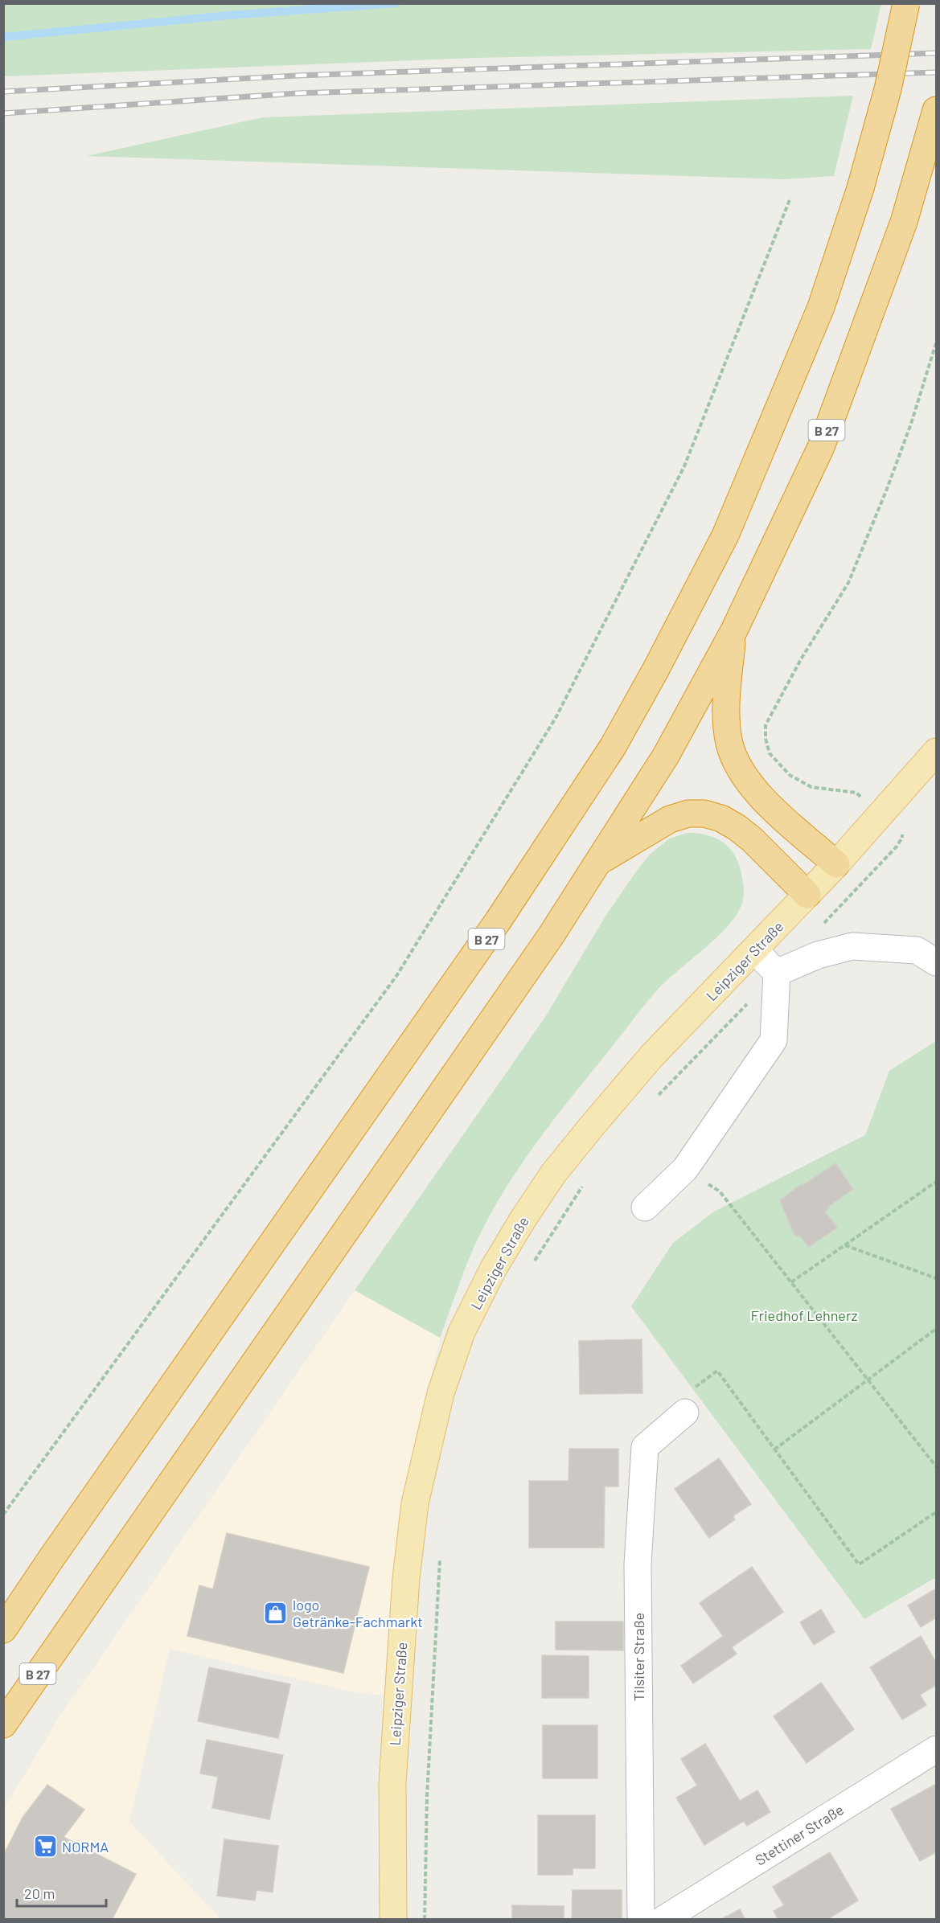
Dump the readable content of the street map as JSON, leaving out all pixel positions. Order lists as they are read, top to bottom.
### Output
{
  "streets": {
    "highway": ["B 27"],
    "main road": ["Leipziger Straße"],
    "street": ["Tilsiter Straße", "Stettiner Straße"]
  },
  "parks": ["Friedhof Lehnerz"],
  "places": {
    "shop": ["logo Getränke-Fachmarkt"],
    "supermarket": ["NORMA"]
  },
  "scale_bar": "20 m"
}
